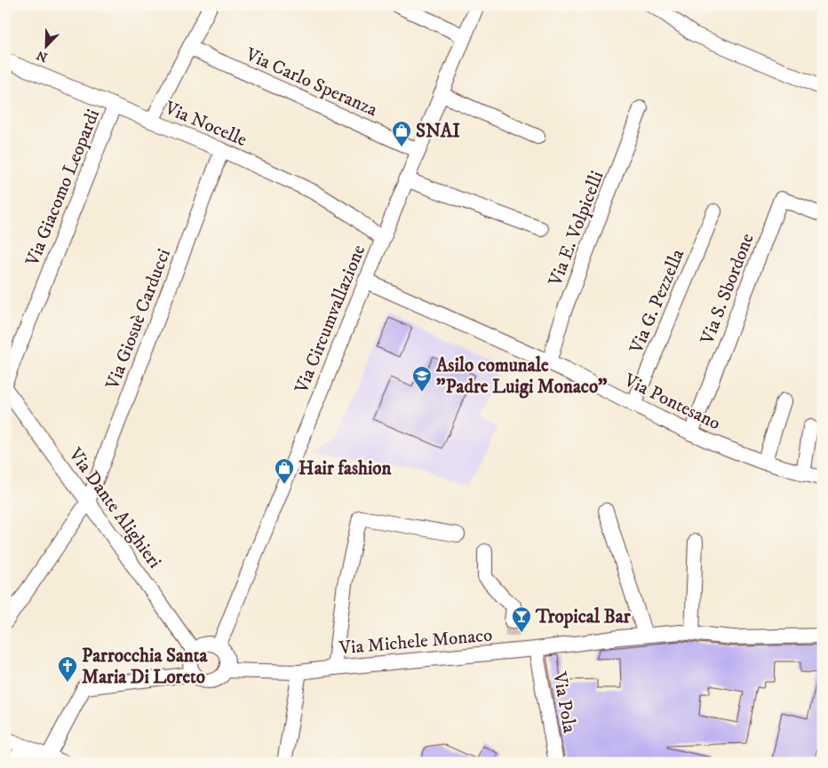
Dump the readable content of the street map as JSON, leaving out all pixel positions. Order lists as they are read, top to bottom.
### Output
{
  "streets": {
    "street": [
      "Via Carlo Speranza",
      "Via Nocelle",
      "Via Giacomo Leopardi",
      "Via E. Volpicelli",
      "Via S. Sbordone",
      "Via G. Pezzella",
      "Via Giosuè Carducci",
      "Via Circumvallazione",
      "Via Pontesano",
      "Via Dante Alighieri",
      "Via Michele Monaco",
      "Via Pola"
    ]
  },
  "crossings": [
    ["Via Carlo Speranza", "Via Circumvallazione"],
    ["Via Nocelle", "Via Giacomo Leopardi"],
    ["Via Nocelle", "Via Giosuè Carducci"],
    ["Via Nocelle", "Via Circumvallazione"],
    ["Via E. Volpicelli", "Via Pontesano"],
    ["Via S. Sbordone", "Via Pontesano"],
    ["Via G. Pezzella", "Via Pontesano"],
    ["Via Giosuè Carducci", "Via Dante Alighieri"],
    ["Via Circumvallazione", "Via Pontesano"],
    ["Via Circumvallazione", "Via Dante Alighieri"],
    ["Via Circumvallazione", "Via Michele Monaco"],
    ["Via Dante Alighieri", "Via Michele Monaco"],
    ["Via Michele Monaco", "Via Pola"]
  ],
  "places": {
    "shop": ["SNAI", "Hair fashion"],
    "school or university": ["Asilo comunale \"Padre Luigi Monaco\""],
    "bar": ["Tropical Bar"],
    "church": ["Parrocchia Santa Maria Di Loreto"]
  },
  "north": "bottom left"
}
